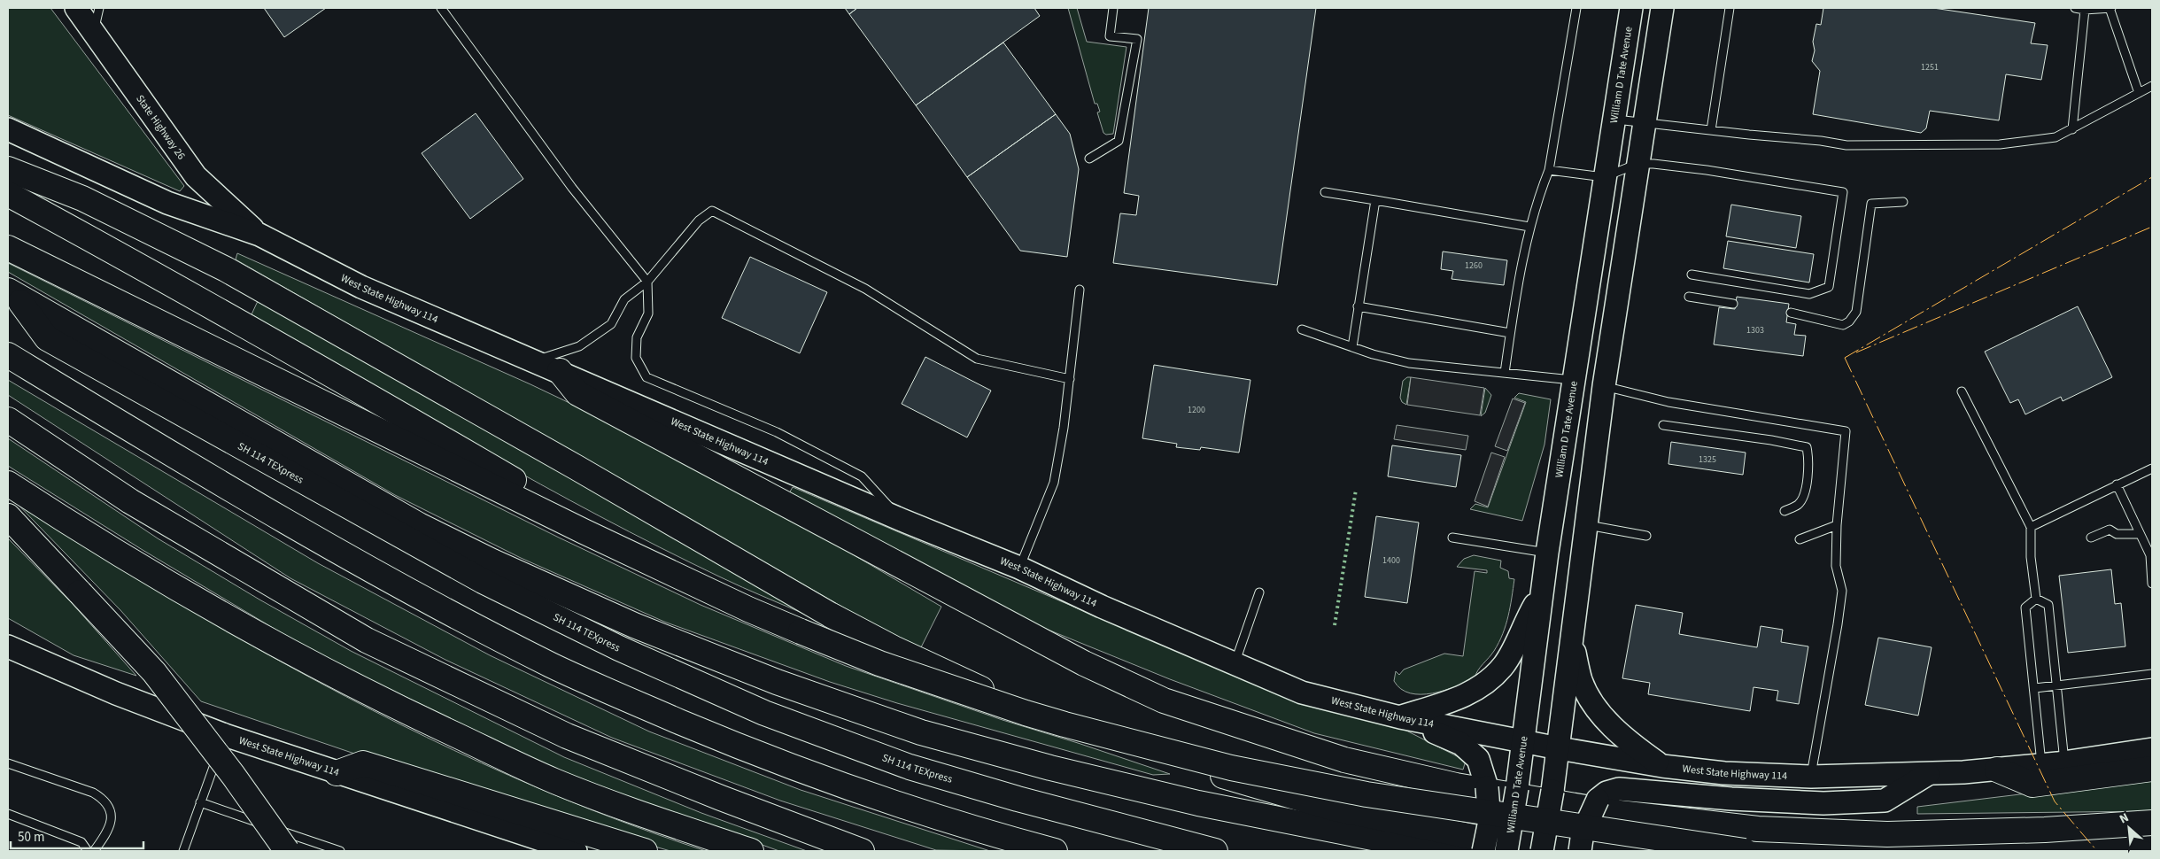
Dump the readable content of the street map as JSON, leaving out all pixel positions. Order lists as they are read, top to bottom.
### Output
{
  "streets": {
    "highway": ["SH 114 TEXpress"],
    "main road": ["William D Tate Avenue", "State Highway 26", "West State Highway 114"]
  },
  "crossings": [
    ["William D Tate Avenue", "West State Highway 114"],
    ["State Highway 26", "West State Highway 114"]
  ],
  "house_numbers": [
    "1251",
    "1260",
    "1303",
    "1200",
    "1325",
    "1400"
  ],
  "scale_bar": "50 m",
  "north": "top left"
}
